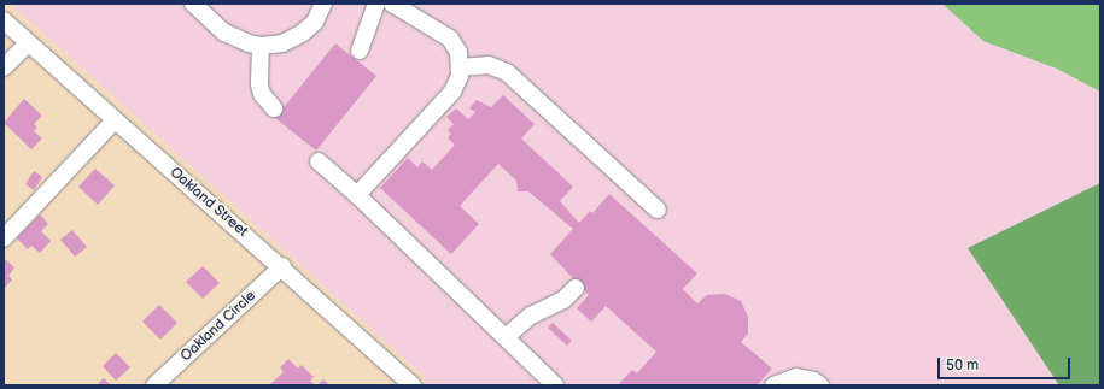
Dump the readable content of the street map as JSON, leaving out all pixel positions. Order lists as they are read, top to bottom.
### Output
{
  "streets": {
    "street": ["Oakland Street", "Oakland Circle"]
  },
  "crossings": [
    ["Oakland Street", "Oakland Circle"]
  ],
  "scale_bar": "50 m"
}
